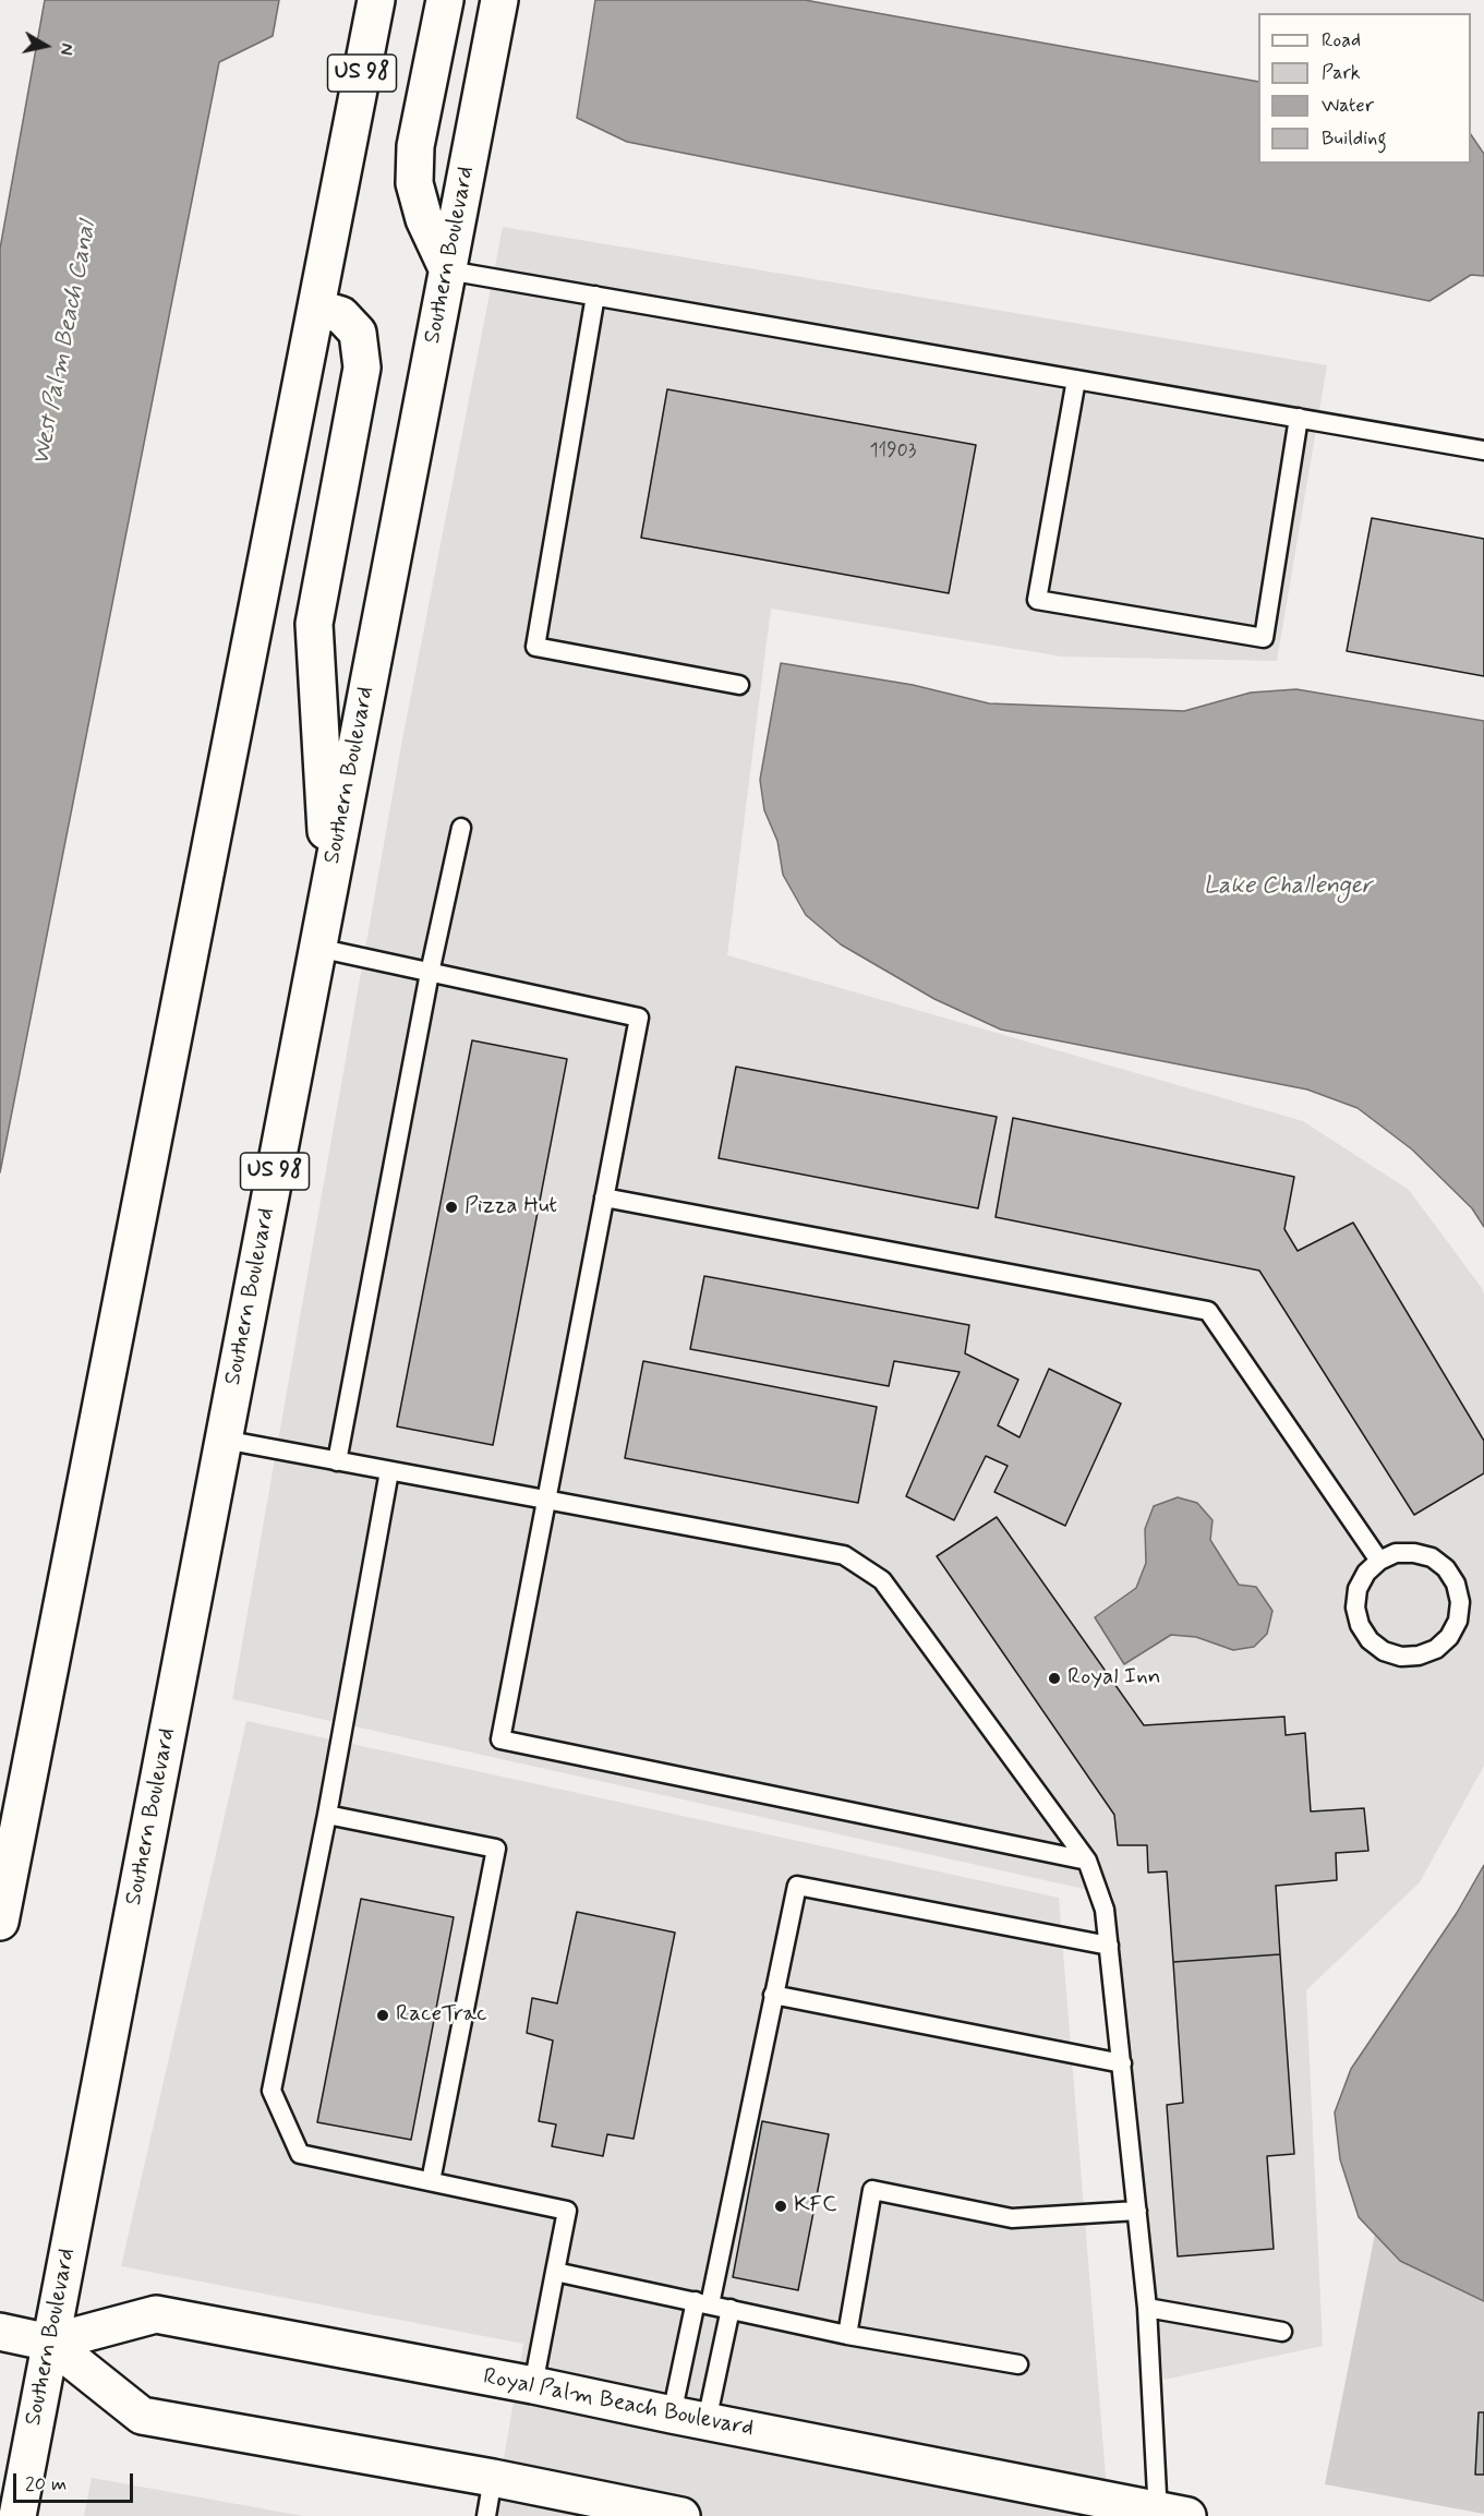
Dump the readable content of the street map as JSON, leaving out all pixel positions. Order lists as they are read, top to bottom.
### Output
{
  "streets": {
    "main road": ["US 98", "Southern Boulevard", "Royal Palm Beach Boulevard"]
  },
  "crossings": [
    ["Southern Boulevard", "Royal Palm Beach Boulevard"]
  ],
  "water": ["West Palm Beach Canal", "Lake Challenger"],
  "places": [
    "Pizza Hut",
    "Royal Inn",
    "RaceTrac",
    "KFC"
  ],
  "house_numbers": ["11903"],
  "legend": [
    "Road",
    "Park",
    "Water",
    "Building"
  ],
  "scale_bar": "20 m",
  "north": "right"
}
